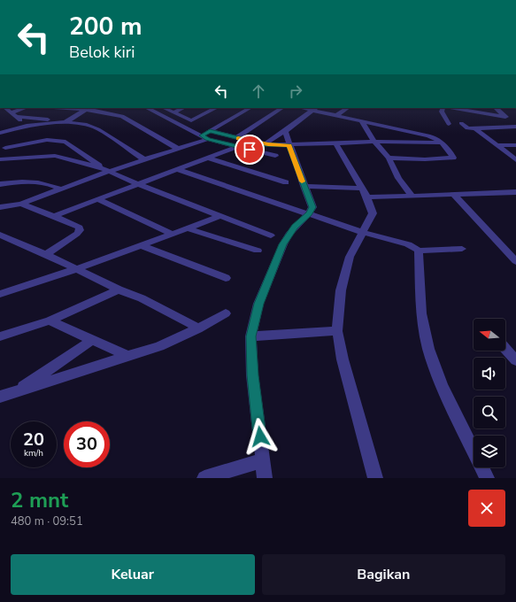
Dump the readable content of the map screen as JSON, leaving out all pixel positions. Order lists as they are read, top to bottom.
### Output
{
  "north": "left",
  "page": {
    "turn": ["200 m", "Belok kiri"],
    "speed": "20 km/h",
    "limit": "30",
    "heading": ["2 mnt", "480 m · 09:51"],
    "buttons": ["Keluar", "Bagikan"]
  }
}
